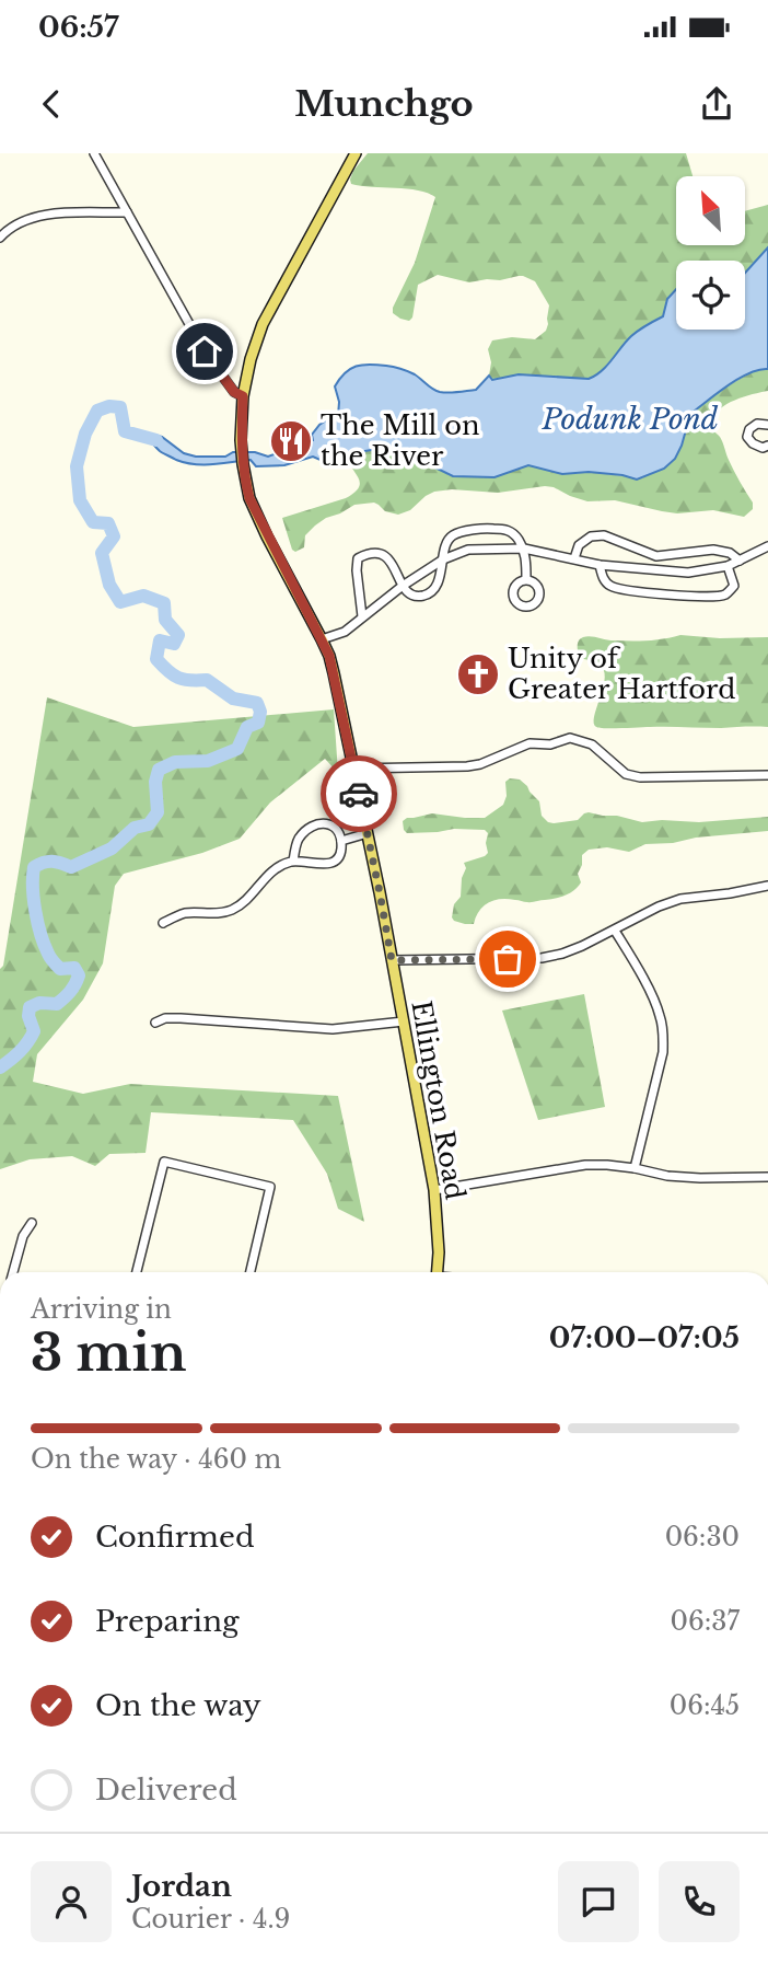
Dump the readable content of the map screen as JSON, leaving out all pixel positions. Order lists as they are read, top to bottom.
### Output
{
  "streets": {
    "main road": ["Ellington Road"]
  },
  "water": ["Podunk Pond"],
  "places": {
    "restaurant": ["The Mill on the River"],
    "church": ["Unity of Greater Hartford"]
  },
  "north": "top left",
  "page": {
    "status": "06:57",
    "header": "Munchgo",
    "heading": ["3 min", "Arriving in", "07:00–07:05"],
    "panel": ["Jordan", "Courier · 4.9"],
    "bar": "On the way · 460 m",
    "list": [
      ["Confirmed", "06:30"],
      ["Preparing", "06:37"],
      ["On the way", "06:45"],
      "Delivered"
    ]
  }
}
